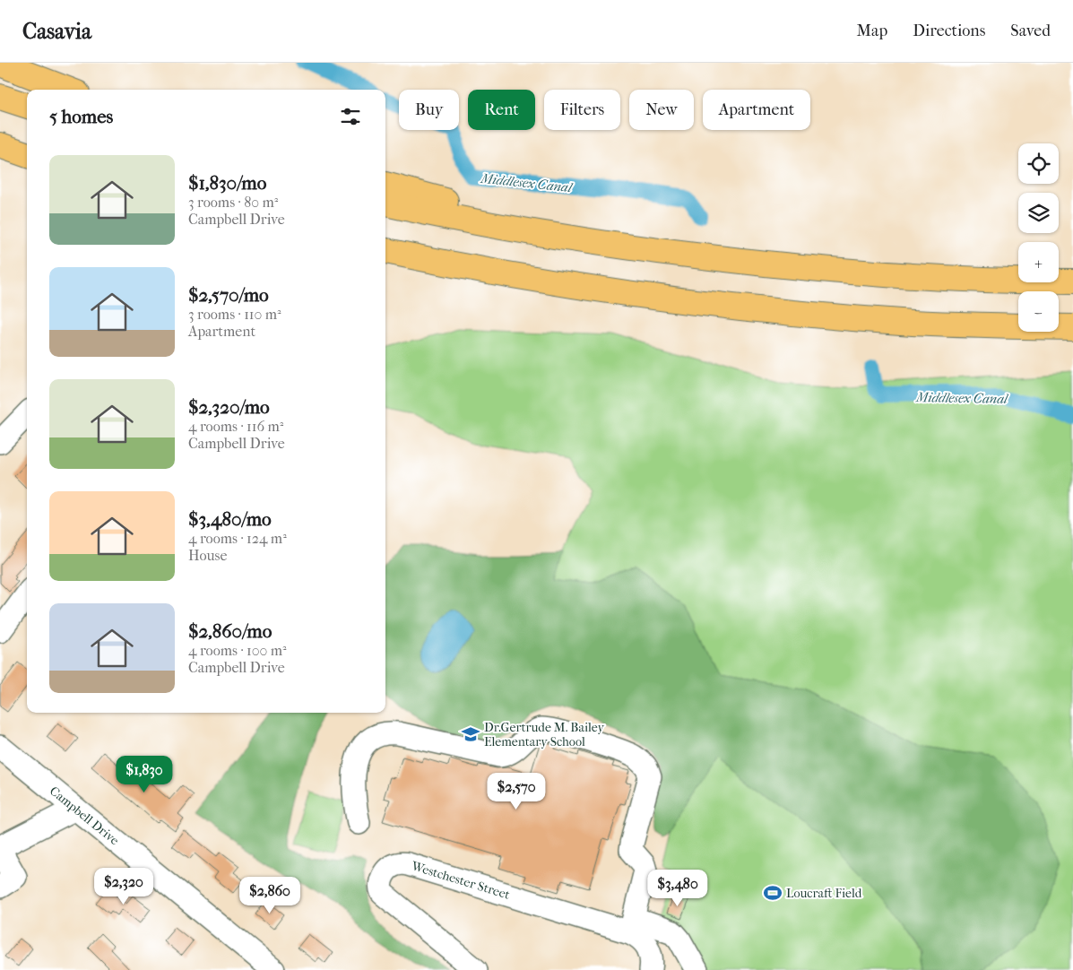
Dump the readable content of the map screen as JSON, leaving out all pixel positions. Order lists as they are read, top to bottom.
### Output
{
  "streets": {
    "street": ["Campbell Drive", "Westchester Street"]
  },
  "water": ["Middlesex Canal"],
  "places": {
    "school or university": ["Dr.Gertrude M. Bailey Elementary School"],
    "sports": ["Loucraft Field"]
  },
  "page": {
    "header": "Casavia",
    "nav": ["Map", "Directions", "Saved"],
    "chip": [
      "Buy",
      "Rent",
      "Filters",
      "New",
      "Apartment"
    ],
    "heading": "5 homes",
    "map_buttons": ["+", "−"],
    "list": [
      {
        "name": "$1,830/mo",
        "note": "3 rooms · 80 m² · Campbell Drive"
      },
      {
        "name": "$2,570/mo",
        "note": "3 rooms · 110 m² · Apartment"
      },
      {
        "name": "$2,320/mo",
        "note": "4 rooms · 116 m² · Campbell Drive"
      },
      {
        "name": "$3,480/mo",
        "note": "4 rooms · 124 m² · House"
      },
      {
        "name": "$2,860/mo",
        "note": "4 rooms · 100 m² · Campbell Drive"
      }
    ],
    "price": [
      "$1,830",
      "$2,570",
      "$2,320",
      "$3,480",
      "$2,860"
    ]
  }
}
